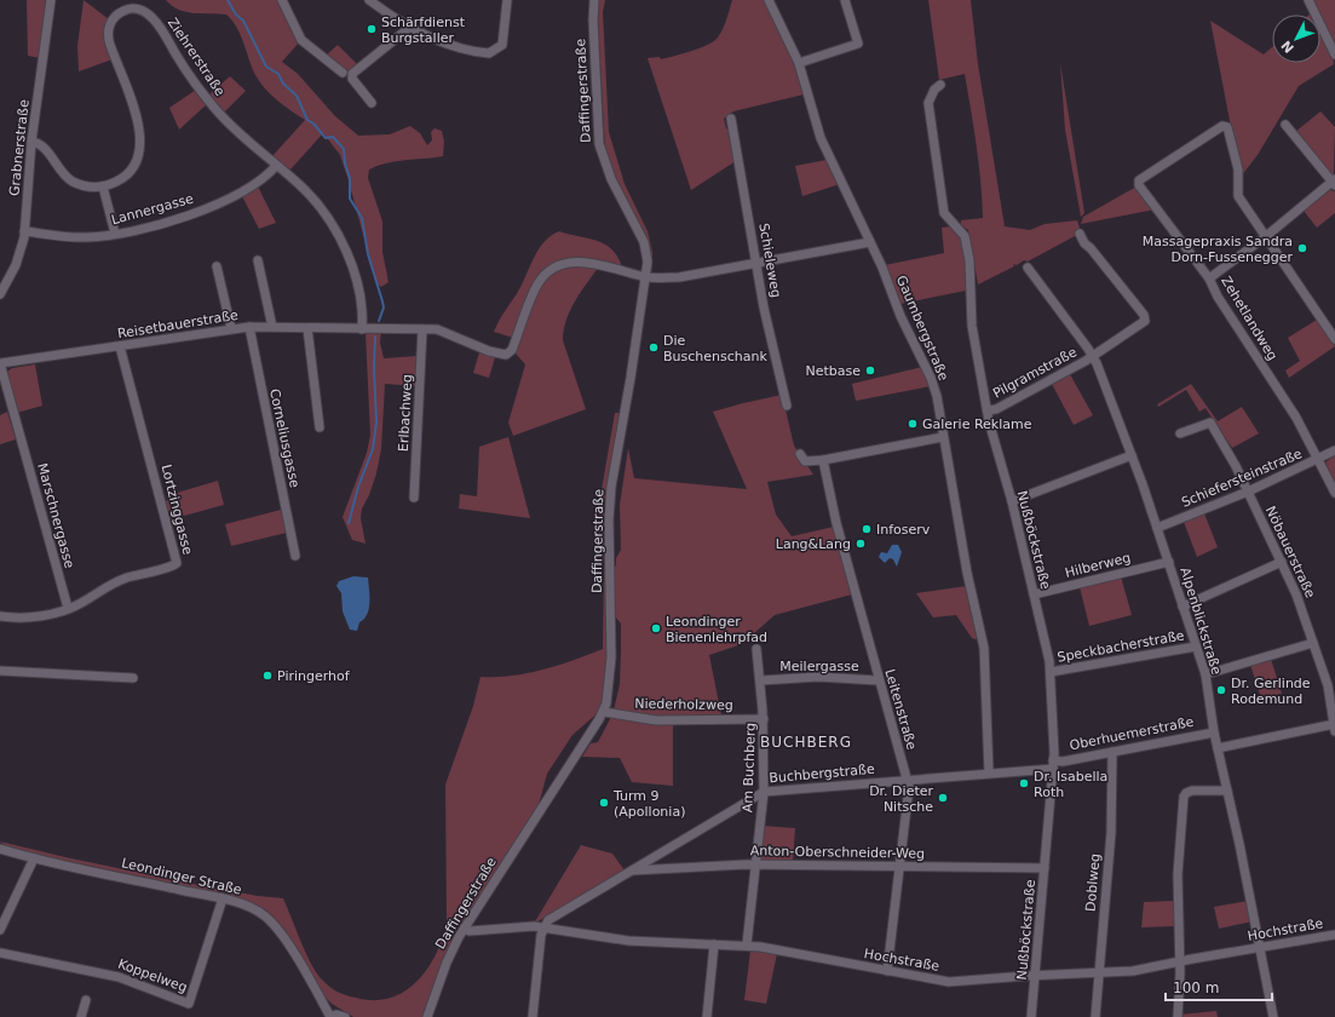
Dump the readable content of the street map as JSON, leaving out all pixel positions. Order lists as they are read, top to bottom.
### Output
{
  "streets": {
    "street": [
      "Ziehrerstraße",
      "Daffingerstraße",
      "Grabnerstraße",
      "Lannergasse",
      "Schieleweg",
      "Zehetlandweg",
      "Reisetbauerstraße",
      "Gaumbergstraße",
      "Pilgramstraße",
      "Erlbachweg",
      "Corneliusgasse",
      "Schiefersteinstraße",
      "Lortzinggasse",
      "Marschnergasse",
      "Nußböckstraße",
      "Nöbauerstraße",
      "Hilberweg",
      "Alpenblickstraße",
      "Speckbacherstraße",
      "Meilergasse",
      "Niederholzweg",
      "Leitenstraße",
      "Oberhuemerstraße",
      "Am Buchberg",
      "Buchbergstraße",
      "Anton-Oberschneider-Weg",
      "Leondinger Straße",
      "Doblweg",
      "Hochstraße",
      "Koppelweg"
    ]
  },
  "crossings": [
    ["Ziehrerstraße", "Lannergasse"],
    ["Ziehrerstraße", "Reisetbauerstraße"],
    ["Daffingerstraße", "Niederholzweg"],
    ["Daffingerstraße", "Hochstraße"],
    ["Grabnerstraße", "Lannergasse"],
    ["Zehetlandweg", "Schiefersteinstraße"],
    ["Reisetbauerstraße", "Corneliusgasse"],
    ["Reisetbauerstraße", "Lortzinggasse"],
    ["Reisetbauerstraße", "Marschnergasse"],
    ["Gaumbergstraße", "Buchbergstraße"],
    ["Pilgramstraße", "Nußböckstraße"],
    ["Pilgramstraße", "Alpenblickstraße"],
    ["Schiefersteinstraße", "Nöbauerstraße"],
    ["Schiefersteinstraße", "Alpenblickstraße"],
    ["Lortzinggasse", "Marschnergasse"],
    ["Nußböckstraße", "Hilberweg"],
    ["Nußböckstraße", "Speckbacherstraße"],
    ["Nußböckstraße", "Oberhuemerstraße"],
    ["Nußböckstraße", "Buchbergstraße"],
    ["Nußböckstraße", "Anton-Oberschneider-Weg"],
    ["Nußböckstraße", "Hochstraße"],
    ["Hilberweg", "Alpenblickstraße"],
    ["Alpenblickstraße", "Speckbacherstraße"],
    ["Alpenblickstraße", "Oberhuemerstraße"],
    ["Alpenblickstraße", "Hochstraße"],
    ["Meilergasse", "Leitenstraße"],
    ["Meilergasse", "Am Buchberg"],
    ["Niederholzweg", "Am Buchberg"],
    ["Leitenstraße", "Buchbergstraße"],
    ["Leitenstraße", "Anton-Oberschneider-Weg"],
    ["Leitenstraße", "Hochstraße"],
    ["Oberhuemerstraße", "Buchbergstraße"],
    ["Oberhuemerstraße", "Doblweg"],
    ["Am Buchberg", "Buchbergstraße"],
    ["Am Buchberg", "Anton-Oberschneider-Weg"],
    ["Am Buchberg", "Hochstraße"],
    ["Buchbergstraße", "Anton-Oberschneider-Weg"],
    ["Buchbergstraße", "Hochstraße"],
    ["Leondinger Straße", "Koppelweg"],
    ["Doblweg", "Hochstraße"]
  ],
  "districts": ["BUCHBERG"],
  "places": [
    "Schärfdienst Burgstaller",
    "Massagepraxis Sandra Dorn-Fussenegger",
    "Die Buschenschank",
    "Netbase",
    "Galerie Reklame",
    "Infoserv",
    "Lang&Lang",
    "Leondinger Bienenlehrpfad",
    "Piringerhof",
    "Dr. Gerlinde Rodemund",
    "Dr. Isabella Roth",
    "Dr. Dieter Nitsche",
    "Turm 9 (Apollonia)"
  ],
  "scale_bar": "100 m",
  "north": "bottom left"
}
